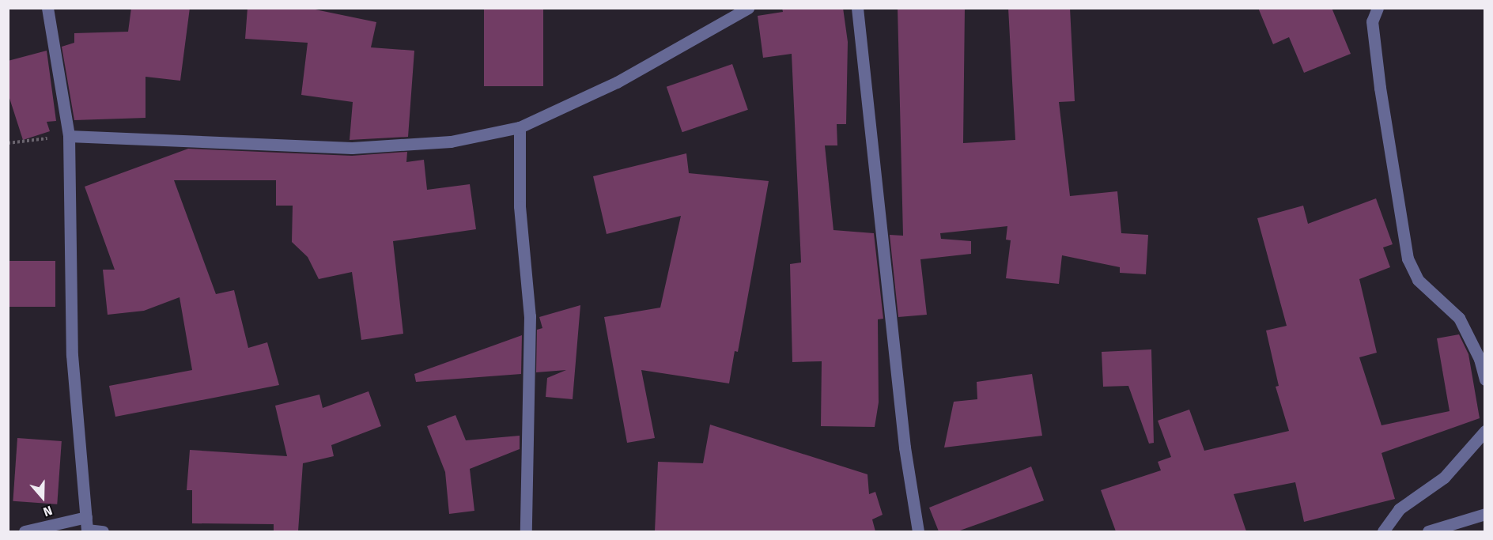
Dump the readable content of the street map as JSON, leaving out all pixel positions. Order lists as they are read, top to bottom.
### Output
{
  "north": "bottom"
}
